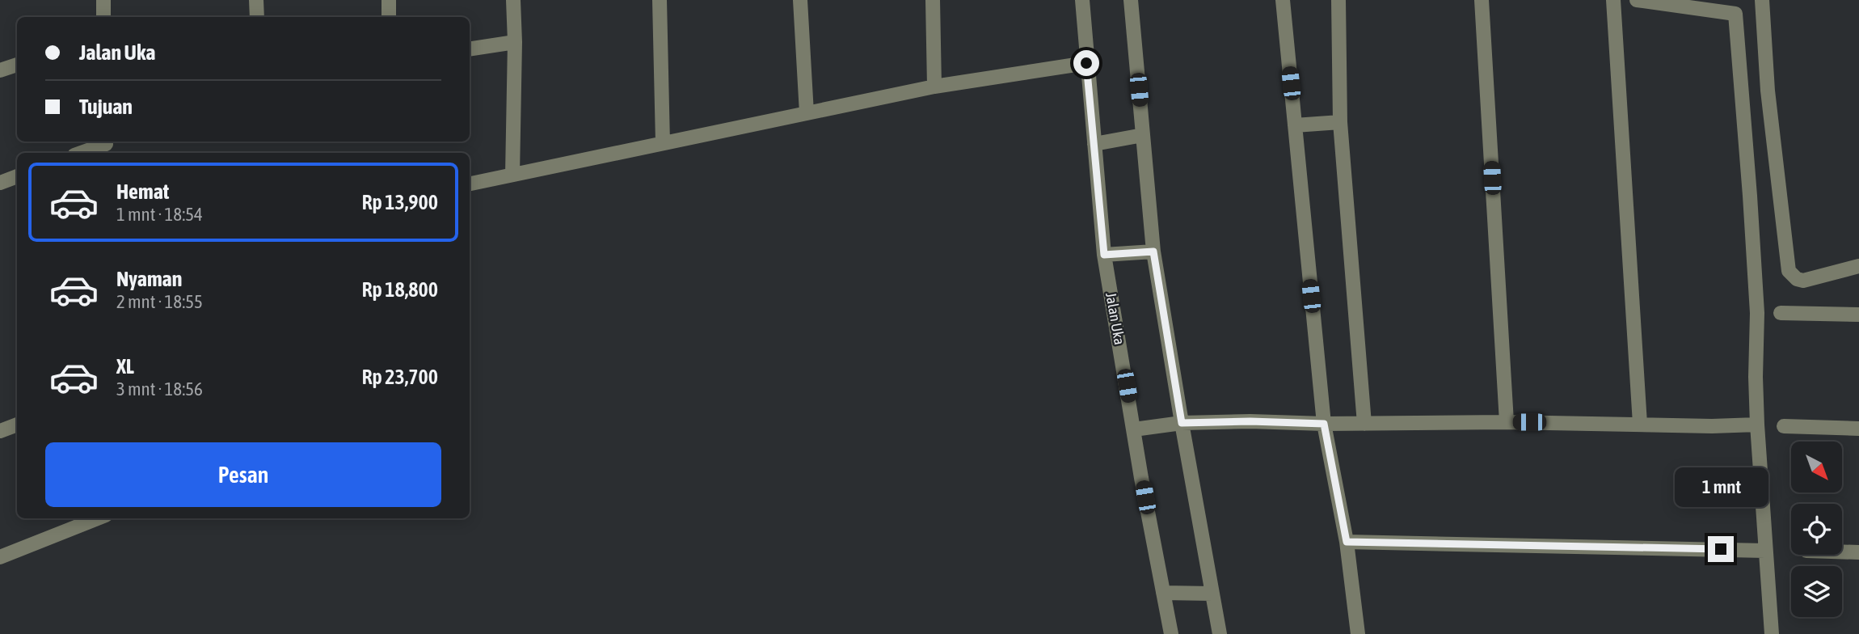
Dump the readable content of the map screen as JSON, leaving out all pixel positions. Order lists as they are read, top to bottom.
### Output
{
  "streets": {
    "street": ["Jalan Uka"]
  },
  "north": "bottom right",
  "page": {
    "banner": ["Jalan Uka", "Tujuan"],
    "list": [
      {
        "name": "Hemat",
        "note": "1 mnt · 18:54",
        "value": "Rp 13,900"
      },
      {
        "name": "Nyaman",
        "note": "2 mnt · 18:55",
        "value": "Rp 18,800"
      },
      {
        "name": "XL",
        "note": "3 mnt · 18:56",
        "value": "Rp 23,700"
      }
    ],
    "buttons": "Pesan",
    "bubble": "1 mnt"
  }
}
